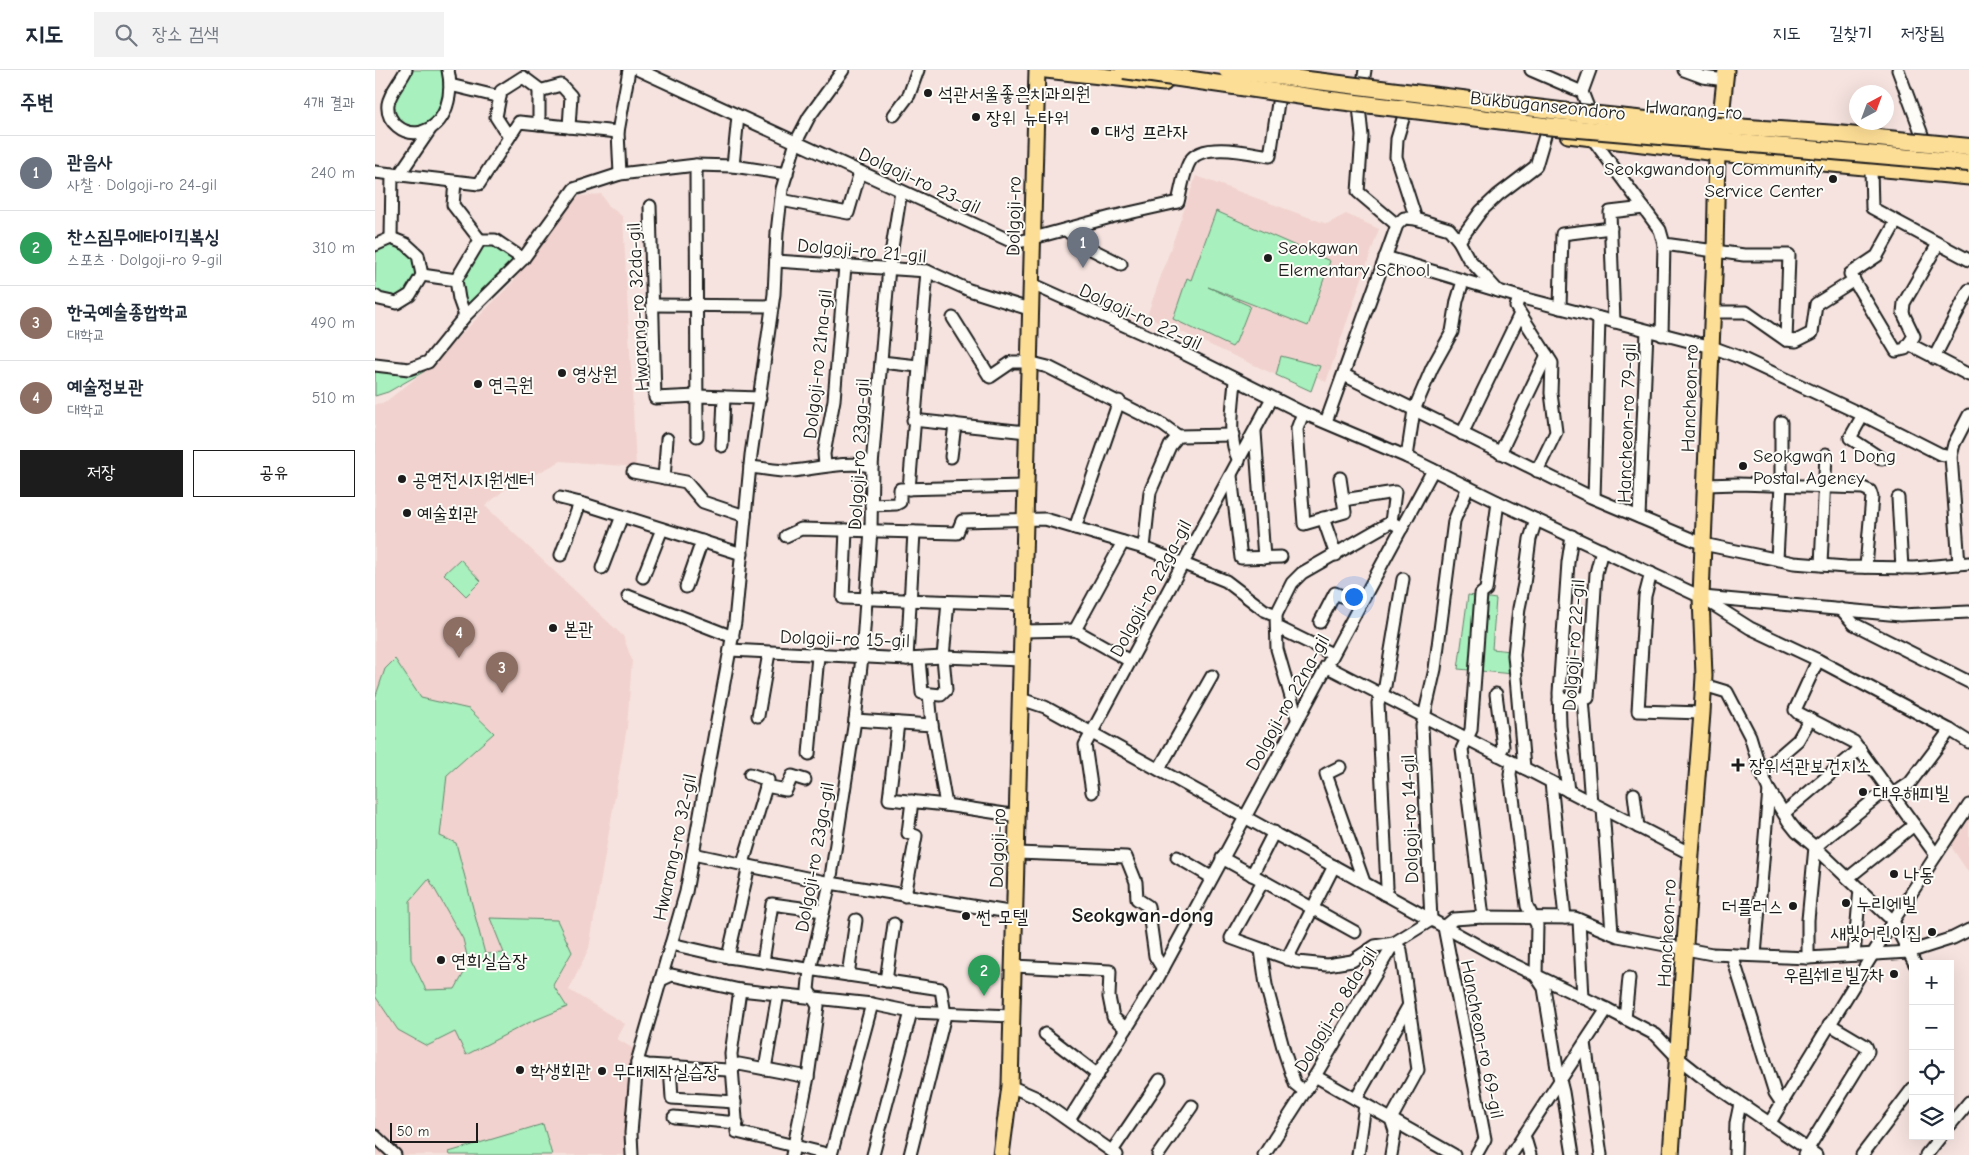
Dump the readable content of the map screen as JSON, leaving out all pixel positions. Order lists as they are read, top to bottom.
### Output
{
  "streets": {
    "highway": ["Bukbuganseondoro"],
    "main road": ["Hwarang-ro", "Dolgoji-ro", "Hancheon-ro"],
    "street": [
      "Dolgoji-ro 23-gil",
      "Dolgoji-ro 21-gil",
      "Hwarang-ro 32da-gil",
      "Dolgoji-ro 22-gil",
      "Dolgoji-ro 21na-gil",
      "Hancheon-ro 79-gil",
      "Dolgoji-ro 23ga-gil",
      "Dolgoji-ro 22ga-gil",
      "Dolgoji-ro 15-gil",
      "Dolgoji-ro 22na-gil",
      "Dolgoji-ro 14-gil",
      "Hwarang-ro 32-gil",
      "Dolgoji-ro 8da-gil",
      "Hancheon-ro 69-gil"
    ]
  },
  "crossings": [
    ["Hwarang-ro", "Dolgoji-ro 23-gil"],
    ["Hwarang-ro", "Hancheon-ro"],
    ["Dolgoji-ro 23-gil", "Dolgoji-ro"],
    ["Dolgoji-ro 23-gil", "Dolgoji-ro 23ga-gil"],
    ["Dolgoji-ro 23-gil", "Hwarang-ro 32-gil"],
    ["Dolgoji-ro", "Dolgoji-ro 21-gil"],
    ["Dolgoji-ro", "Dolgoji-ro 22-gil"],
    ["Dolgoji-ro", "Dolgoji-ro 15-gil"],
    ["Dolgoji-ro", "Dolgoji-ro 14-gil"],
    ["Dolgoji-ro 21-gil", "Dolgoji-ro 21na-gil"],
    ["Dolgoji-ro 21-gil", "Dolgoji-ro 23ga-gil"],
    ["Dolgoji-ro 21-gil", "Hwarang-ro 32-gil"],
    ["Hwarang-ro 32da-gil", "Hwarang-ro 32-gil"],
    ["Dolgoji-ro 22-gil", "Hancheon-ro"],
    ["Dolgoji-ro 22-gil", "Dolgoji-ro 22ga-gil"],
    ["Dolgoji-ro 22-gil", "Dolgoji-ro 22na-gil"],
    ["Hancheon-ro", "Hancheon-ro 79-gil"],
    ["Hancheon-ro", "Dolgoji-ro 14-gil"],
    ["Dolgoji-ro 23ga-gil", "Dolgoji-ro 15-gil"],
    ["Dolgoji-ro 22ga-gil", "Dolgoji-ro 14-gil"],
    ["Dolgoji-ro 15-gil", "Hwarang-ro 32-gil"],
    ["Dolgoji-ro 22na-gil", "Dolgoji-ro 14-gil"],
    ["Dolgoji-ro 14-gil", "Dolgoji-ro 8da-gil"],
    ["Dolgoji-ro 14-gil", "Hancheon-ro 69-gil"]
  ],
  "districts": ["Seokgwan-dong"],
  "places": {
    "other": [
      "석관서울좋은치과의원",
      "장위 뉴타워",
      "대성 프라자",
      "Seokgwandong Community Service Center",
      "Seokgwan Elementary School",
      "영상원",
      "연극원",
      "Seokgwan 1 Dong Postal Agency",
      "공연전시지원센터",
      "예술회관",
      "본관",
      "대우해피빌",
      "나동",
      "누리에빌",
      "더플러스",
      "썬 모텔",
      "새빛어린이집",
      "연희실습장",
      "우림쉐르빌7차",
      "학생회관",
      "무대제작실습장"
    ],
    "health": ["장위석관보건지소"]
  },
  "scale_bar": "50 m",
  "north": "top right",
  "page": {
    "header": "지도",
    "search": "장소 검색",
    "nav": ["지도", "길찾기", "저장됨"],
    "heading": ["주변", "4개 결과"],
    "list": [
      {
        "mark": "1",
        "name": "관음사",
        "note": "사찰 · Dolgoji-ro 24-gil",
        "value": "240 m"
      },
      {
        "mark": "2",
        "name": "찬스짐무에타이킥복싱",
        "note": "스포츠 · Dolgoji-ro 9-gil",
        "value": "310 m"
      },
      {
        "mark": "3",
        "name": "한국예술종합학교",
        "note": "대학교",
        "value": "490 m"
      },
      {
        "mark": "4",
        "name": "예술정보관",
        "note": "대학교",
        "value": "510 m"
      }
    ],
    "pins": [
      "1",
      "4",
      "3",
      "2"
    ],
    "buttons": ["저장", "공유"],
    "map_buttons": ["+", "−"],
    "scale": "50 m"
  }
}
